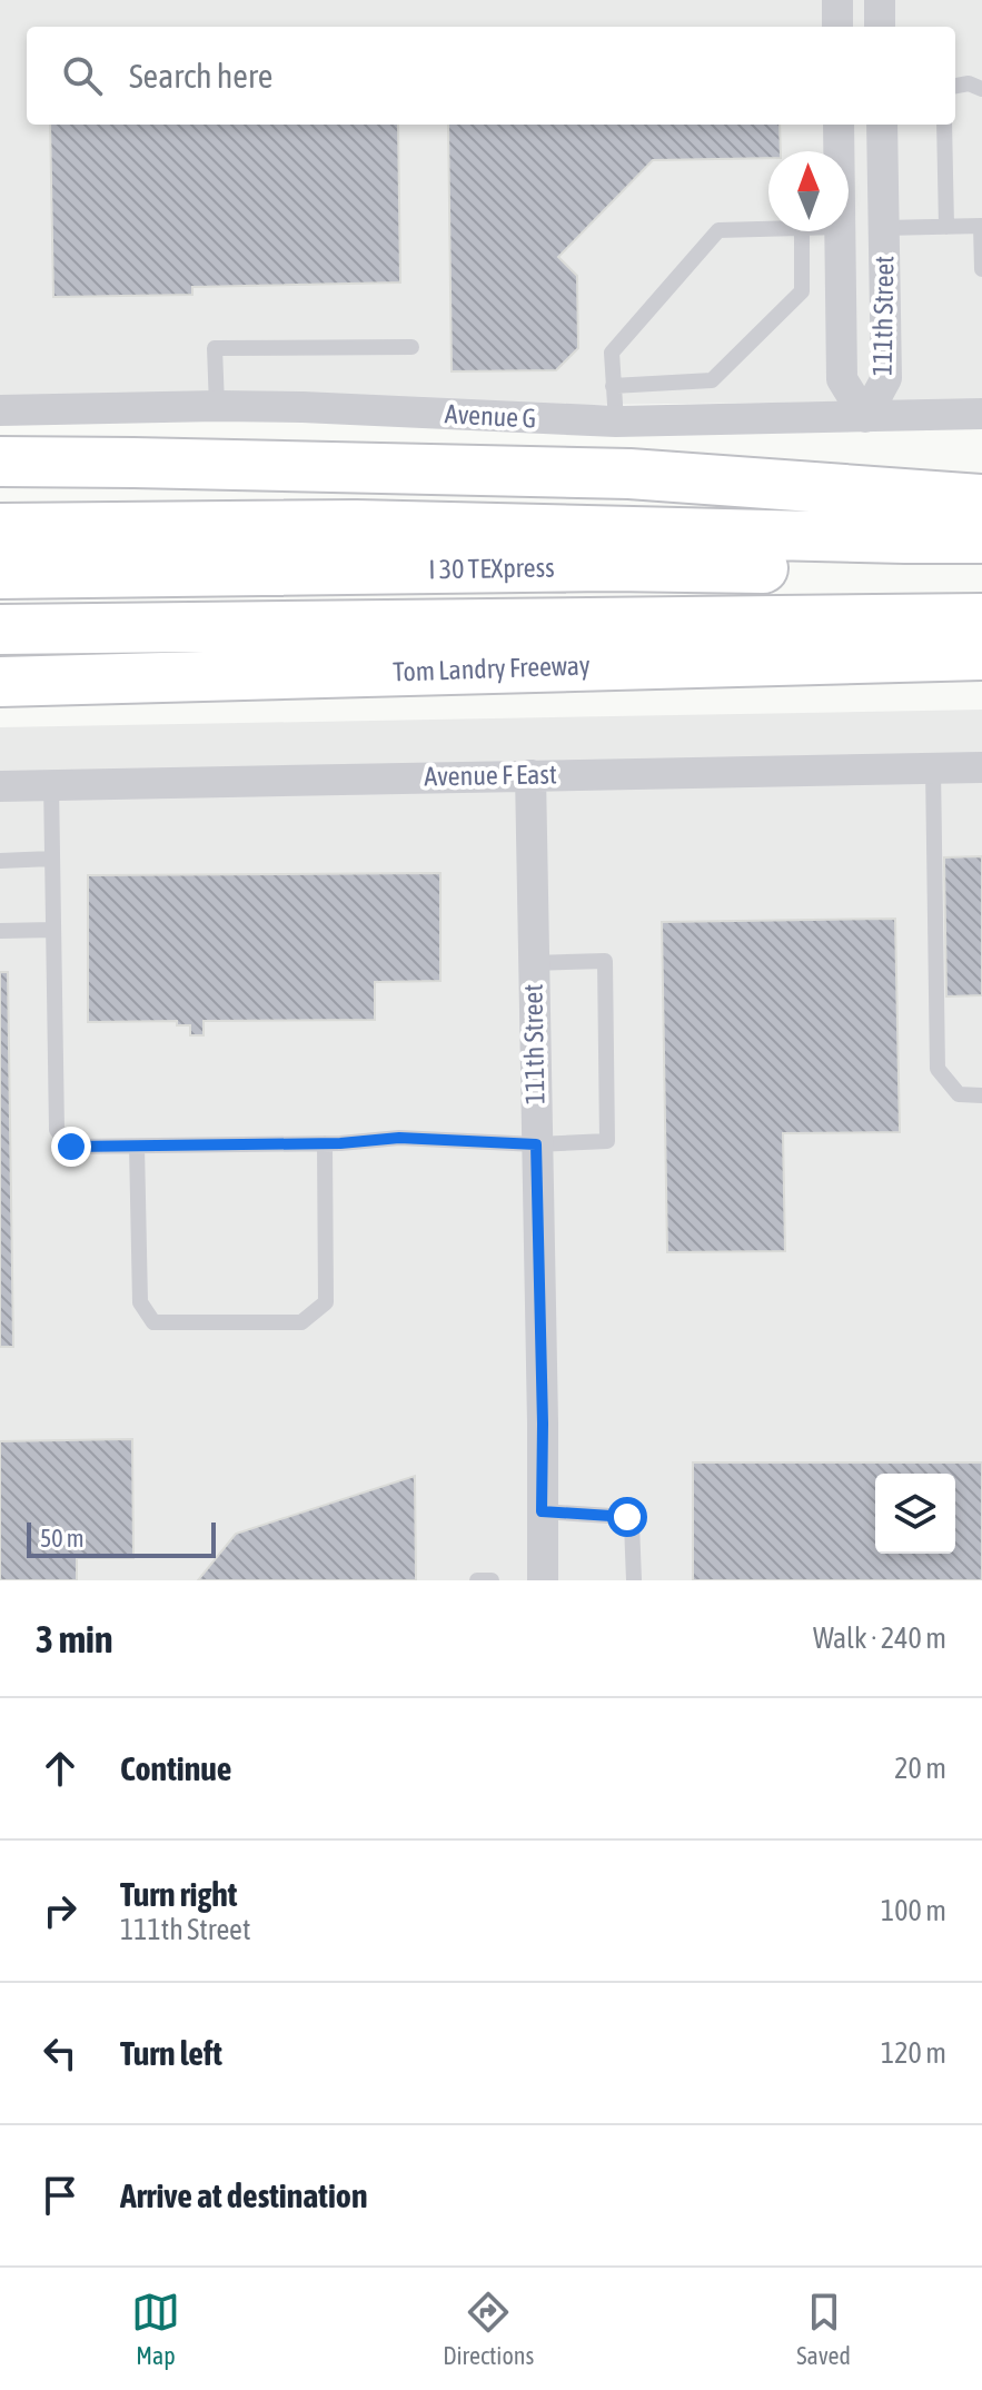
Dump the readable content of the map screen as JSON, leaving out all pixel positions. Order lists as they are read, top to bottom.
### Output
{
  "streets": {
    "highway": ["I 30 TEXpress", "Tom Landry Freeway"],
    "street": ["111th Street", "Avenue G", "Avenue F East"]
  },
  "crossings": [
    ["111th Street", "Avenue G"],
    ["111th Street", "Avenue F East"]
  ],
  "scale_bar": "50 m",
  "north": "top",
  "page": {
    "search": "Search here",
    "scale": "50 m",
    "heading": ["3 min", "Walk · 240 m"],
    "list": [
      ["Continue", "20 m"],
      ["Turn right", "111th Street", "100 m"],
      ["Turn left", "120 m"],
      "Arrive at destination"
    ],
    "nav": ["Map", "Directions", "Saved"]
  }
}
